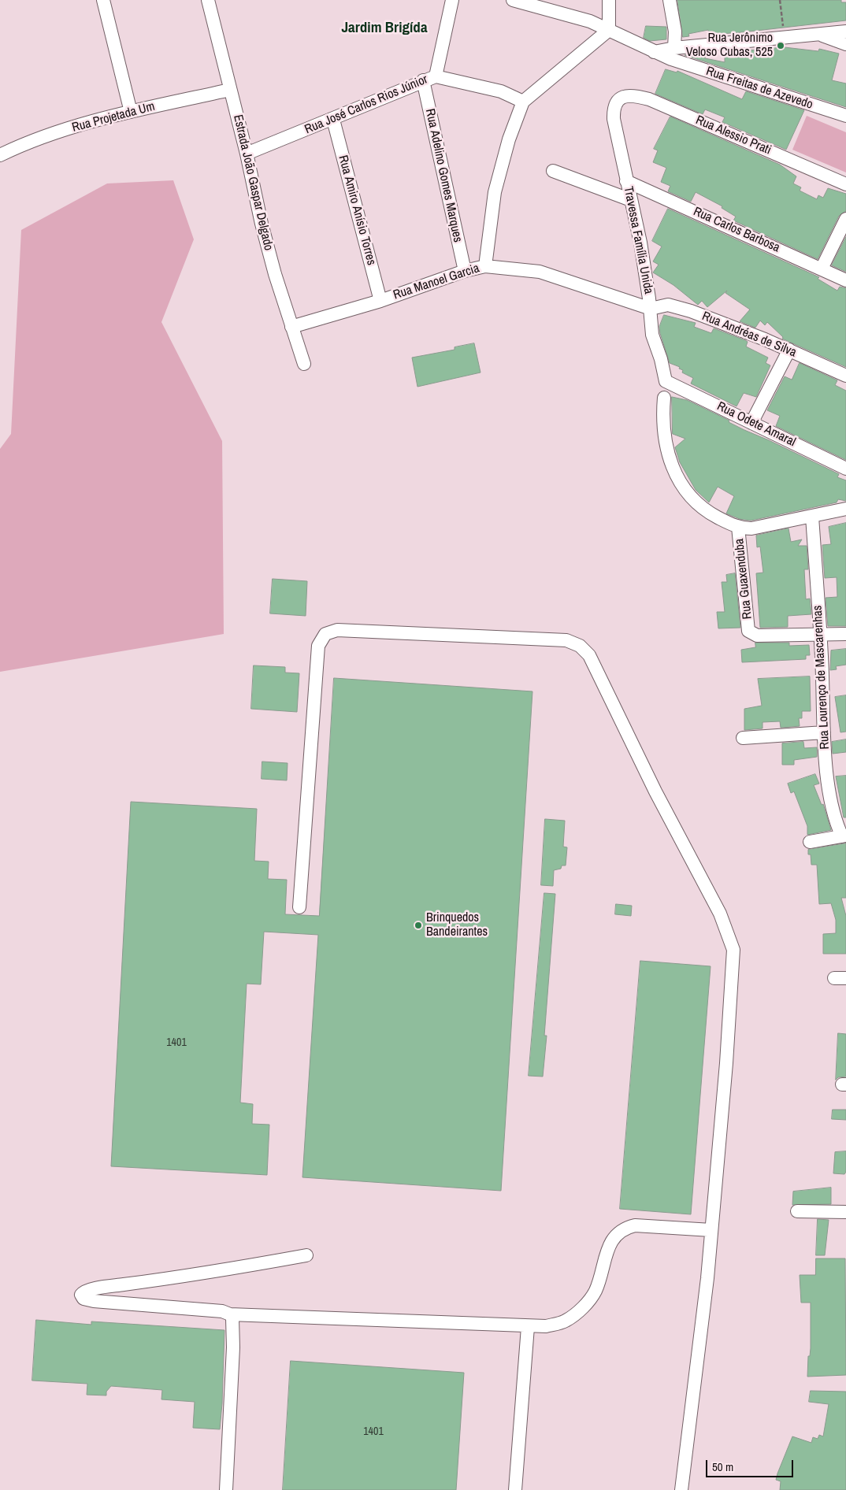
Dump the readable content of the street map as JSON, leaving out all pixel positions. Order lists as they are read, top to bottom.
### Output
{
  "streets": {
    "street": [
      "Rua Freitas de Azevedo",
      "Rua José Carlos Rios Júnior",
      "Rua Projetada Um",
      "Rua Alessio Prati",
      "Rua Adelino Gomes Marques",
      "Estrada João Gaspar Delgado",
      "Rua Amiro Anísio Torres",
      "Rua Carlos Barbosa",
      "Travessa Família Unida",
      "Rua Manoel Garcia",
      "Rua Andréas de Silva",
      "Rua Odete Amaral",
      "Rua Guaxenduba",
      "Rua Lourenço de Mascarenhas"
    ]
  },
  "crossings": [
    ["Rua José Carlos Rios Júnior", "Rua Adelino Gomes Marques"],
    ["Rua José Carlos Rios Júnior", "Estrada João Gaspar Delgado"],
    ["Rua José Carlos Rios Júnior", "Rua Amiro Anísio Torres"],
    ["Rua Projetada Um", "Estrada João Gaspar Delgado"],
    ["Rua Alessio Prati", "Travessa Família Unida"],
    ["Rua Adelino Gomes Marques", "Rua Manoel Garcia"],
    ["Estrada João Gaspar Delgado", "Rua Manoel Garcia"],
    ["Rua Amiro Anísio Torres", "Rua Manoel Garcia"],
    ["Rua Carlos Barbosa", "Travessa Família Unida"],
    ["Travessa Família Unida", "Rua Manoel Garcia"],
    ["Travessa Família Unida", "Rua Andréas de Silva"],
    ["Travessa Família Unida", "Rua Odete Amaral"],
    ["Rua Manoel Garcia", "Rua Andréas de Silva"],
    ["Rua Guaxenduba", "Rua Lourenço de Mascarenhas"]
  ],
  "districts": ["Jardim Brigída"],
  "places": ["Rua Jerônimo Veloso Cubas, 525", "Brinquedos Bandeirantes"],
  "house_numbers": ["1401", "1401"],
  "scale_bar": "50 m"
}
